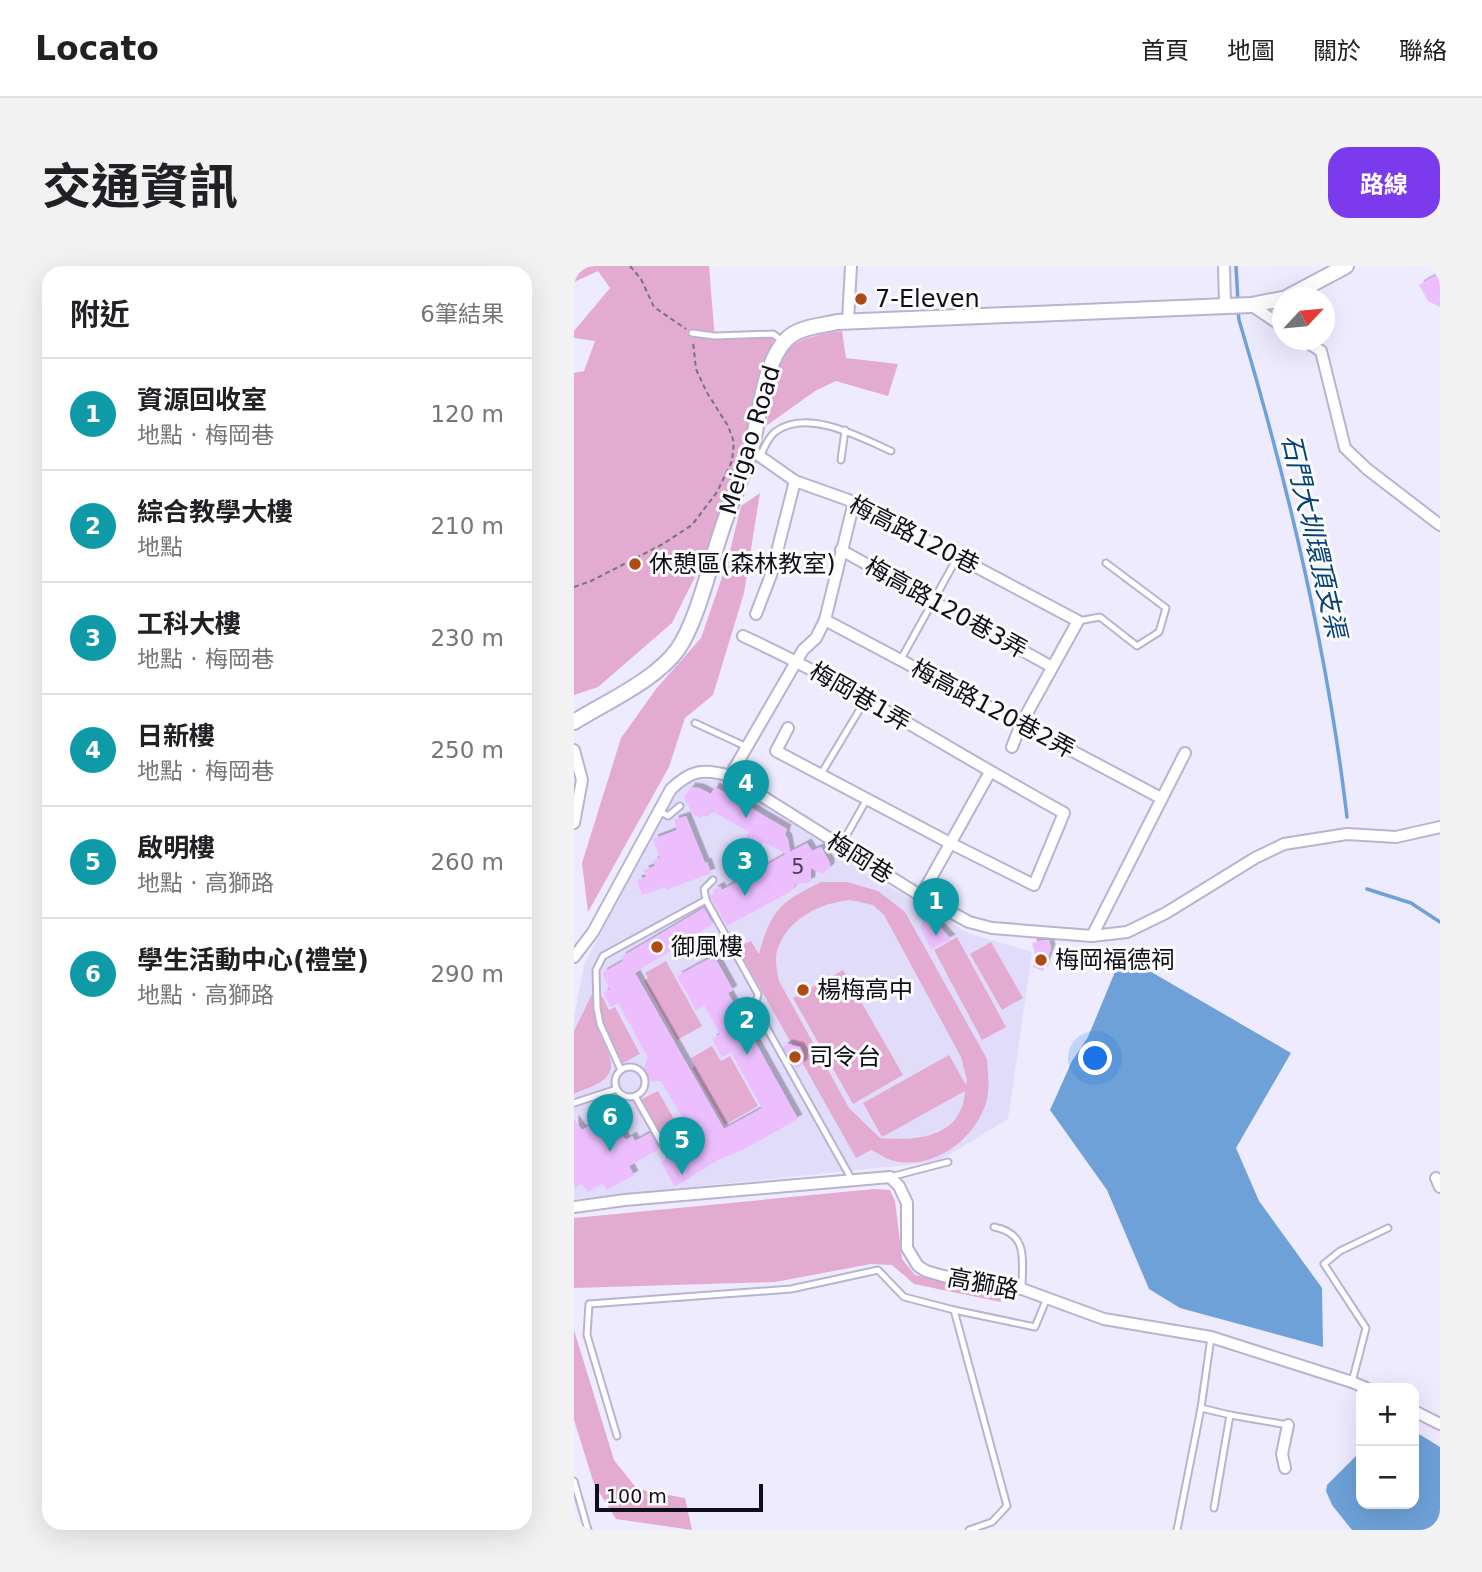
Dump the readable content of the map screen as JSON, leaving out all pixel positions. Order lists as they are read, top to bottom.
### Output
{
  "streets": {
    "street": [
      "Meigao Road",
      "梅高路120巷",
      "梅高路120巷3弄",
      "梅岡巷1弄",
      "梅高路120巷2弄",
      "梅岡巷",
      "高獅路"
    ]
  },
  "crossings": [
    ["Meigao Road", "梅高路120巷"],
    ["梅岡巷1弄", "梅高路120巷2弄"],
    ["梅岡巷1弄", "梅岡巷"]
  ],
  "water": ["石門大圳環頂支渠"],
  "places": [
    "7-Eleven",
    "休憩區(森林教室)",
    "御風樓",
    "梅岡福德祠",
    "楊梅高中",
    "司令台"
  ],
  "house_numbers": ["5"],
  "scale_bar": "100 m",
  "north": "top right",
  "page": {
    "header": "Locato",
    "nav": [
      "首頁",
      "地圖",
      "關於",
      "聯絡"
    ],
    "title": "交通資訊",
    "buttons": "路線",
    "heading": ["附近", "6筆結果"],
    "list": [
      {
        "mark": "1",
        "name": "資源回收室",
        "note": "地點 · 梅岡巷",
        "value": "120 m"
      },
      {
        "mark": "2",
        "name": "綜合教學大樓",
        "note": "地點",
        "value": "210 m"
      },
      {
        "mark": "3",
        "name": "工科大樓",
        "note": "地點 · 梅岡巷",
        "value": "230 m"
      },
      {
        "mark": "4",
        "name": "日新樓",
        "note": "地點 · 梅岡巷",
        "value": "250 m"
      },
      {
        "mark": "5",
        "name": "啟明樓",
        "note": "地點 · 高獅路",
        "value": "260 m"
      },
      {
        "mark": "6",
        "name": "學生活動中心(禮堂)",
        "note": "地點 · 高獅路",
        "value": "290 m"
      }
    ],
    "pins": [
      "4",
      "3",
      "1",
      "2",
      "6",
      "5"
    ],
    "map_buttons": ["+", "−"],
    "scale": "100 m"
  }
}
